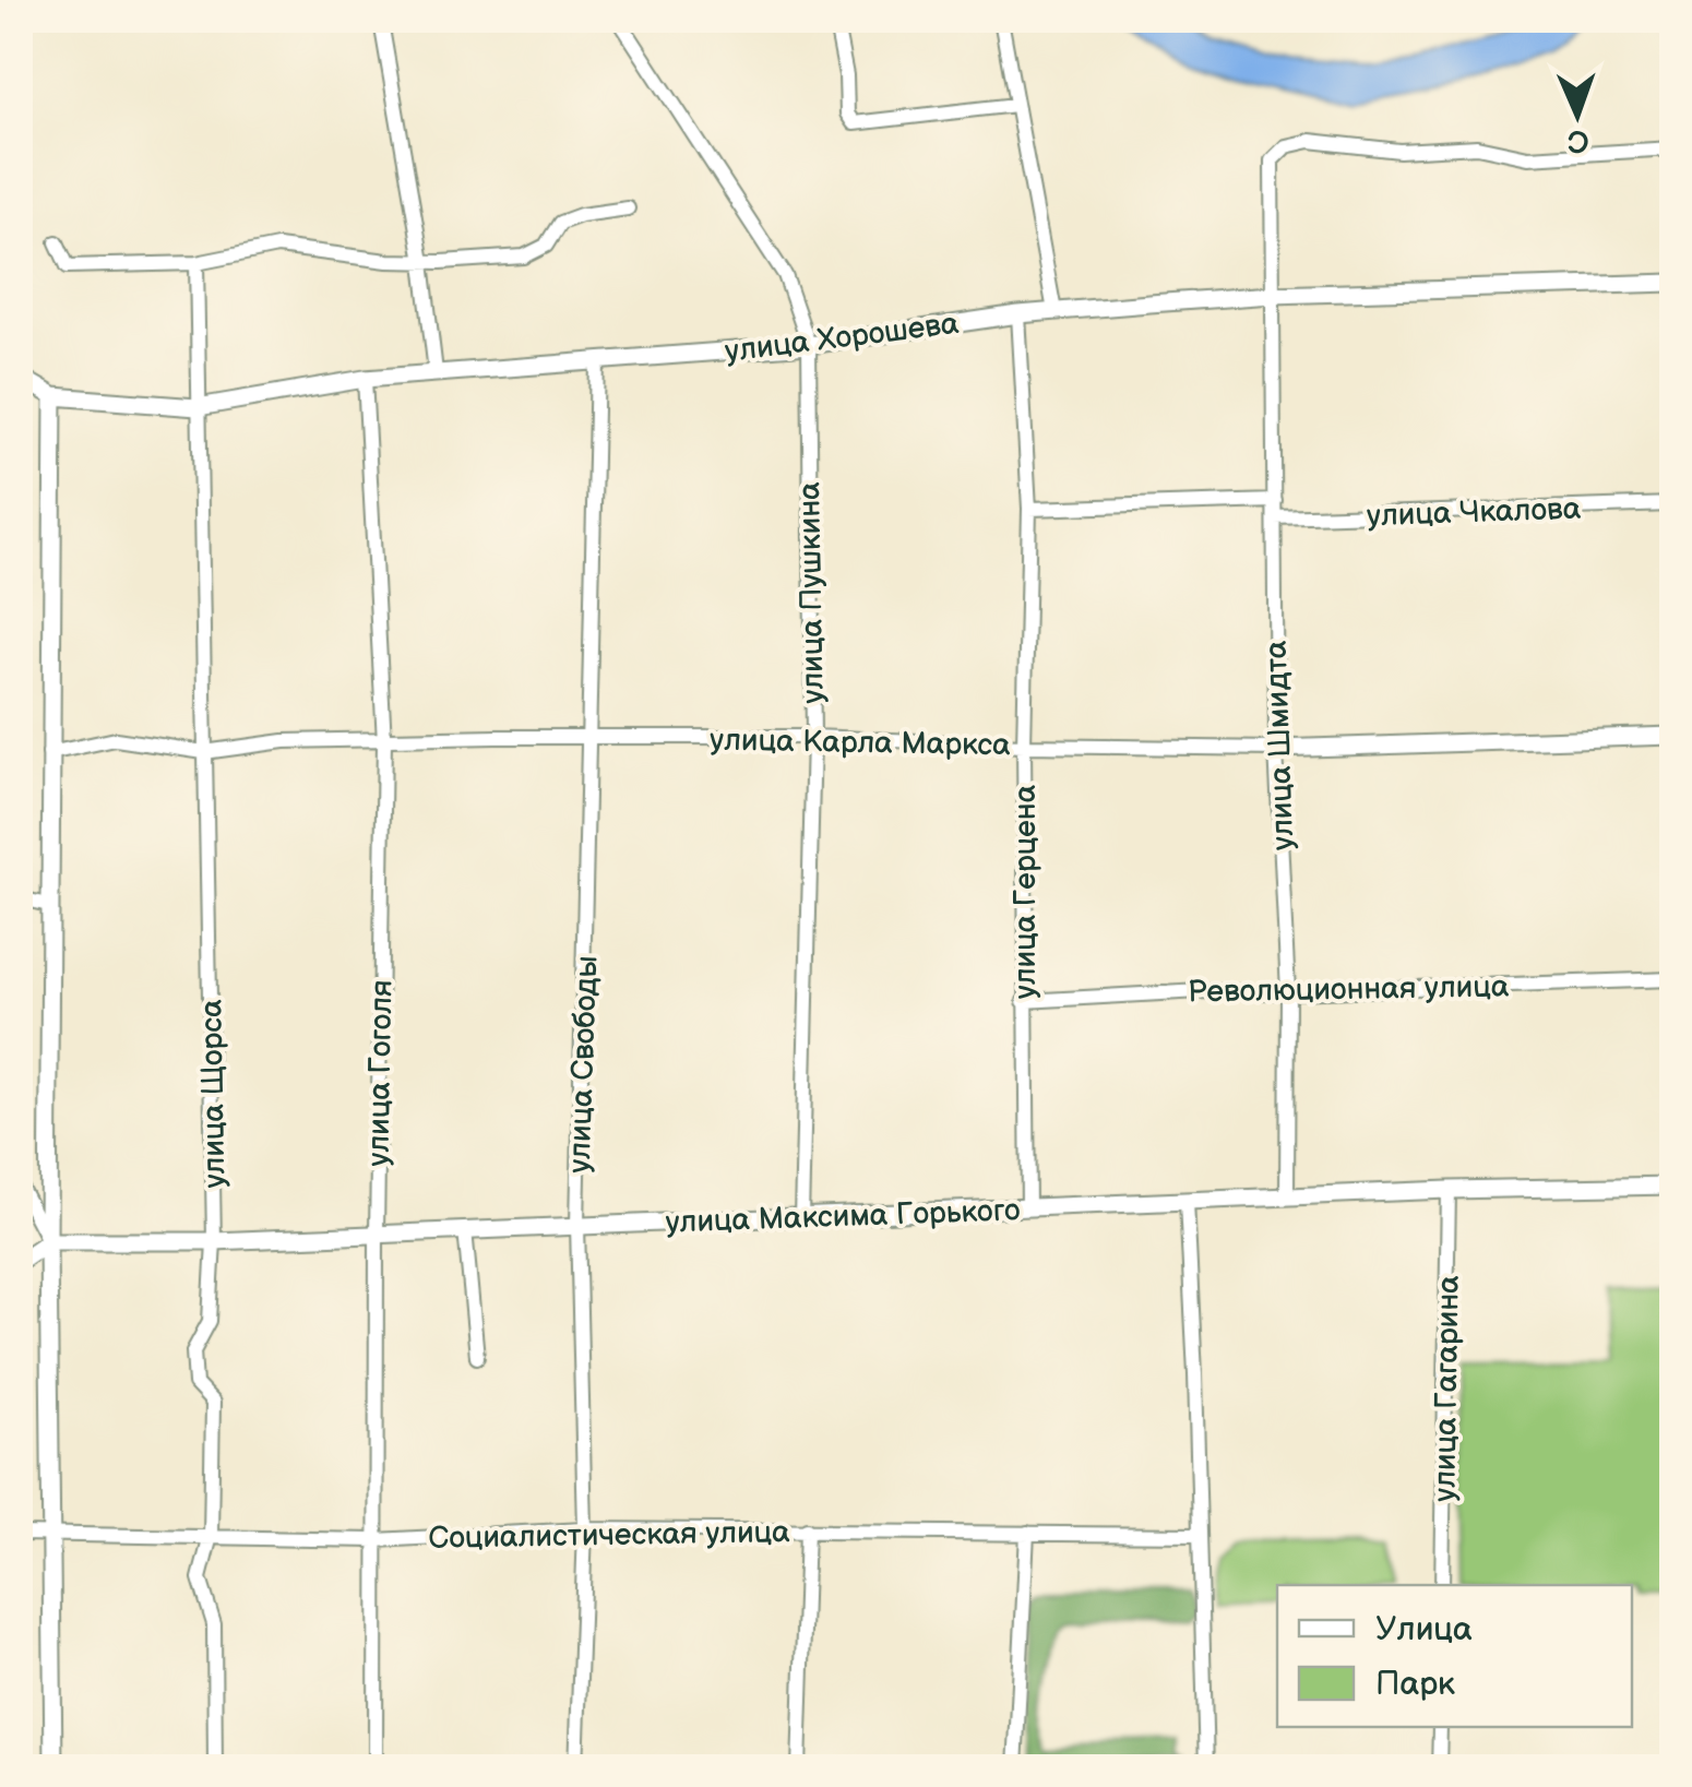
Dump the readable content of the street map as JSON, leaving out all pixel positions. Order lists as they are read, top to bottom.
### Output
{
  "streets": {
    "street": [
      "улица Хорошева",
      "улица Чкалова",
      "улица Пушкина",
      "улица Карла Маркса",
      "улица Шмидта",
      "улица Герцена",
      "Революционная улица",
      "улица Свободы",
      "улица Гоголя",
      "улица Щорса",
      "улица Максима Горького",
      "улица Гагарина",
      "Социалистическая улица"
    ]
  },
  "crossings": [
    ["улица Хорошева", "улица Пушкина"],
    ["улица Хорошева", "улица Шмидта"],
    ["улица Хорошева", "улица Герцена"],
    ["улица Хорошева", "улица Свободы"],
    ["улица Хорошева", "улица Гоголя"],
    ["улица Хорошева", "улица Щорса"],
    ["улица Чкалова", "улица Шмидта"],
    ["улица Чкалова", "улица Герцена"],
    ["улица Пушкина", "улица Карла Маркса"],
    ["улица Пушкина", "улица Максима Горького"],
    ["улица Карла Маркса", "улица Шмидта"],
    ["улица Карла Маркса", "улица Герцена"],
    ["улица Карла Маркса", "улица Свободы"],
    ["улица Карла Маркса", "улица Гоголя"],
    ["улица Карла Маркса", "улица Щорса"],
    ["улица Шмидта", "Революционная улица"],
    ["улица Шмидта", "улица Максима Горького"],
    ["улица Герцена", "Революционная улица"],
    ["улица Герцена", "улица Максима Горького"],
    ["улица Свободы", "улица Максима Горького"],
    ["улица Свободы", "Социалистическая улица"],
    ["улица Гоголя", "улица Максима Горького"],
    ["улица Гоголя", "Социалистическая улица"],
    ["улица Щорса", "улица Максима Горького"],
    ["улица Щорса", "Социалистическая улица"],
    ["улица Максима Горького", "улица Гагарина"]
  ],
  "legend": ["Улица", "Парк"],
  "north": "bottom"
}
